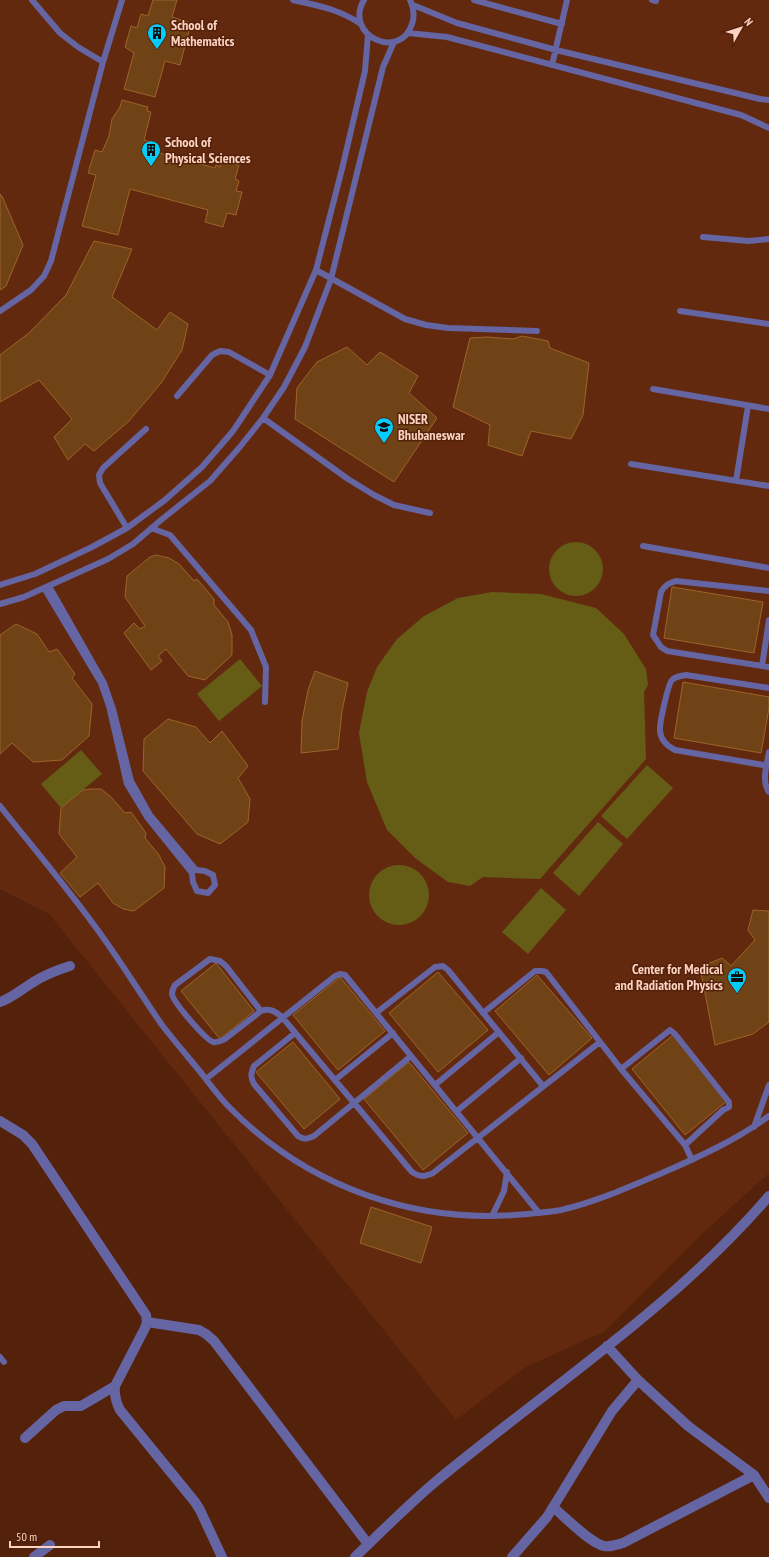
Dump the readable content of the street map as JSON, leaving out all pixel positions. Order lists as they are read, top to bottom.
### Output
{
  "places": {
    "building": ["School of Mathematics", "School of Physical Sciences"],
    "school or university": ["NISER Bhubaneswar"],
    "office": ["Center for Medical and Radiation Physics"]
  },
  "scale_bar": "50 m",
  "north": "top right"
}
